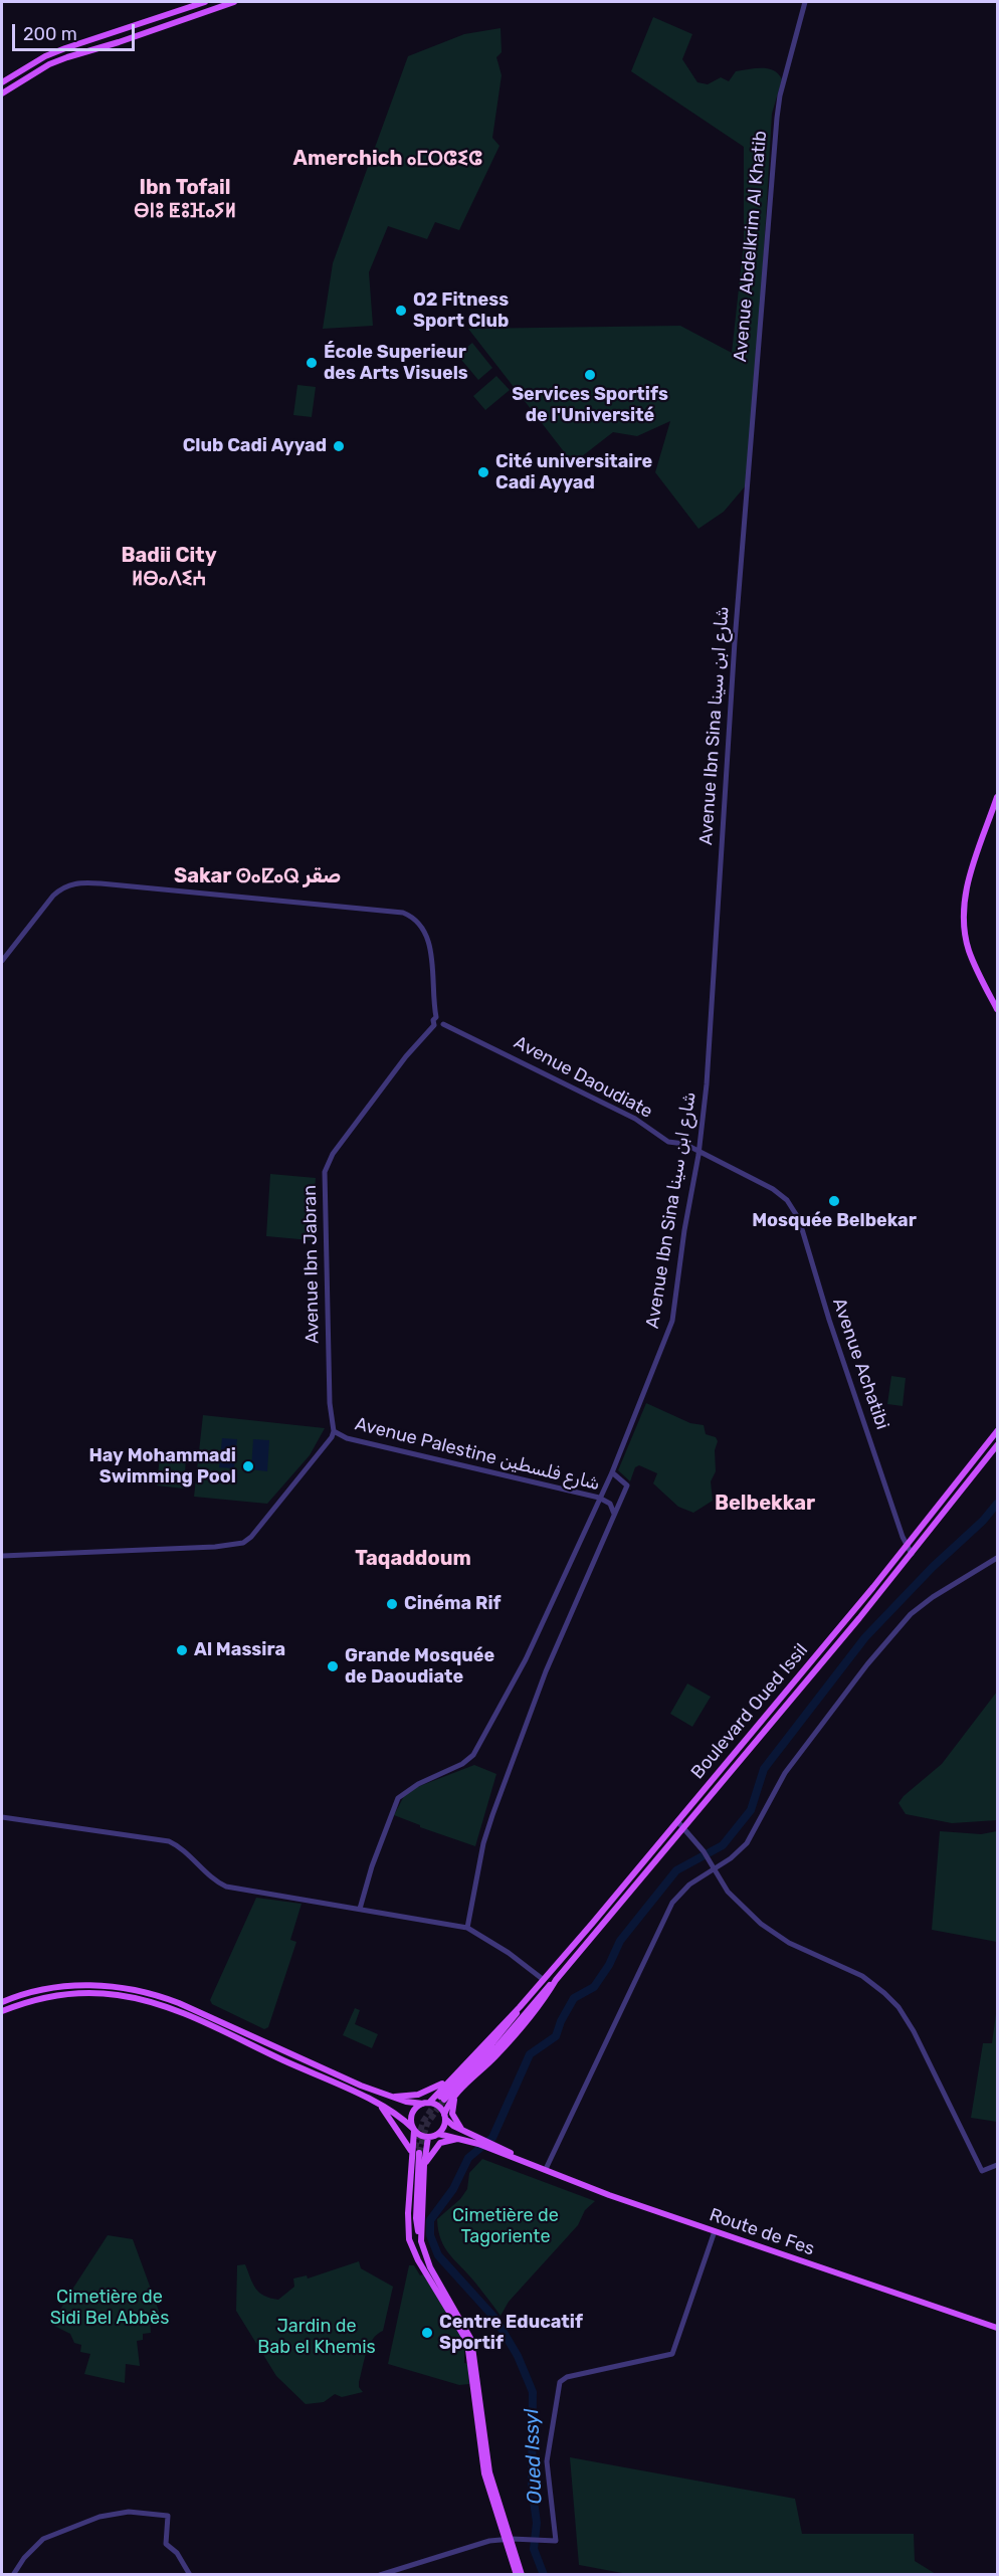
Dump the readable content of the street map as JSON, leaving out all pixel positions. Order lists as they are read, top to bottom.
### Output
{
  "streets": {
    "main road": ["Boulevard Oued Issil", "Route de Fes"],
    "street": [
      "Avenue Abdelkrim Al Khatib",
      "Avenue Ibn Sina شارع ابن سينا",
      "Avenue Daoudiate",
      "Avenue Ibn Jabran",
      "Avenue Achatibi",
      "Avenue Palestine شارع فلسطين"
    ]
  },
  "crossings": [
    ["Avenue Abdelkrim Al Khatib", "Avenue Ibn Sina شارع ابن سينا"],
    ["Avenue Ibn Sina شارع ابن سينا", "Avenue Daoudiate"],
    ["Avenue Ibn Sina شارع ابن سينا", "Avenue Palestine شارع فلسطين"],
    ["Avenue Daoudiate", "Avenue Ibn Jabran"],
    ["Avenue Daoudiate", "Avenue Achatibi"],
    ["Avenue Ibn Jabran", "Avenue Palestine شارع فلسطين"],
    ["Avenue Achatibi", "Boulevard Oued Issil"],
    ["Boulevard Oued Issil", "Route de Fes"]
  ],
  "districts": [
    "Amerchich ⴰⵎⵔⵛⵉⵛ",
    "Ibn Tofail ⴱⵏⵓ ⵟⵓⴼⴰⵢⵍ",
    "Badii City ⵍⴱⴰⴷⵉⵄ",
    "Sakar ⵙⴰⵇⴰⵕ صقر",
    "Belbekkar",
    "Taqaddoum"
  ],
  "water": ["Oued Issyl"],
  "parks": ["Cimetière de Tagoriente", "Cimetière de Sidi Bel Abbès", "Jardin de Bab el Khemis"],
  "places": [
    "O2 Fitness Sport Club",
    "École Superieur des Arts Visuels",
    "Services Sportifs de l'Université",
    "Club Cadi Ayyad",
    "Cité universitaire Cadi Ayyad",
    "Mosquée Belbekar",
    "Hay Mohammadi Swimming Pool",
    "Cinéma Rif",
    "Al Massira",
    "Grande Mosquée de Daoudiate",
    "Centre Educatif Sportif"
  ],
  "scale_bar": "200 m"
}
